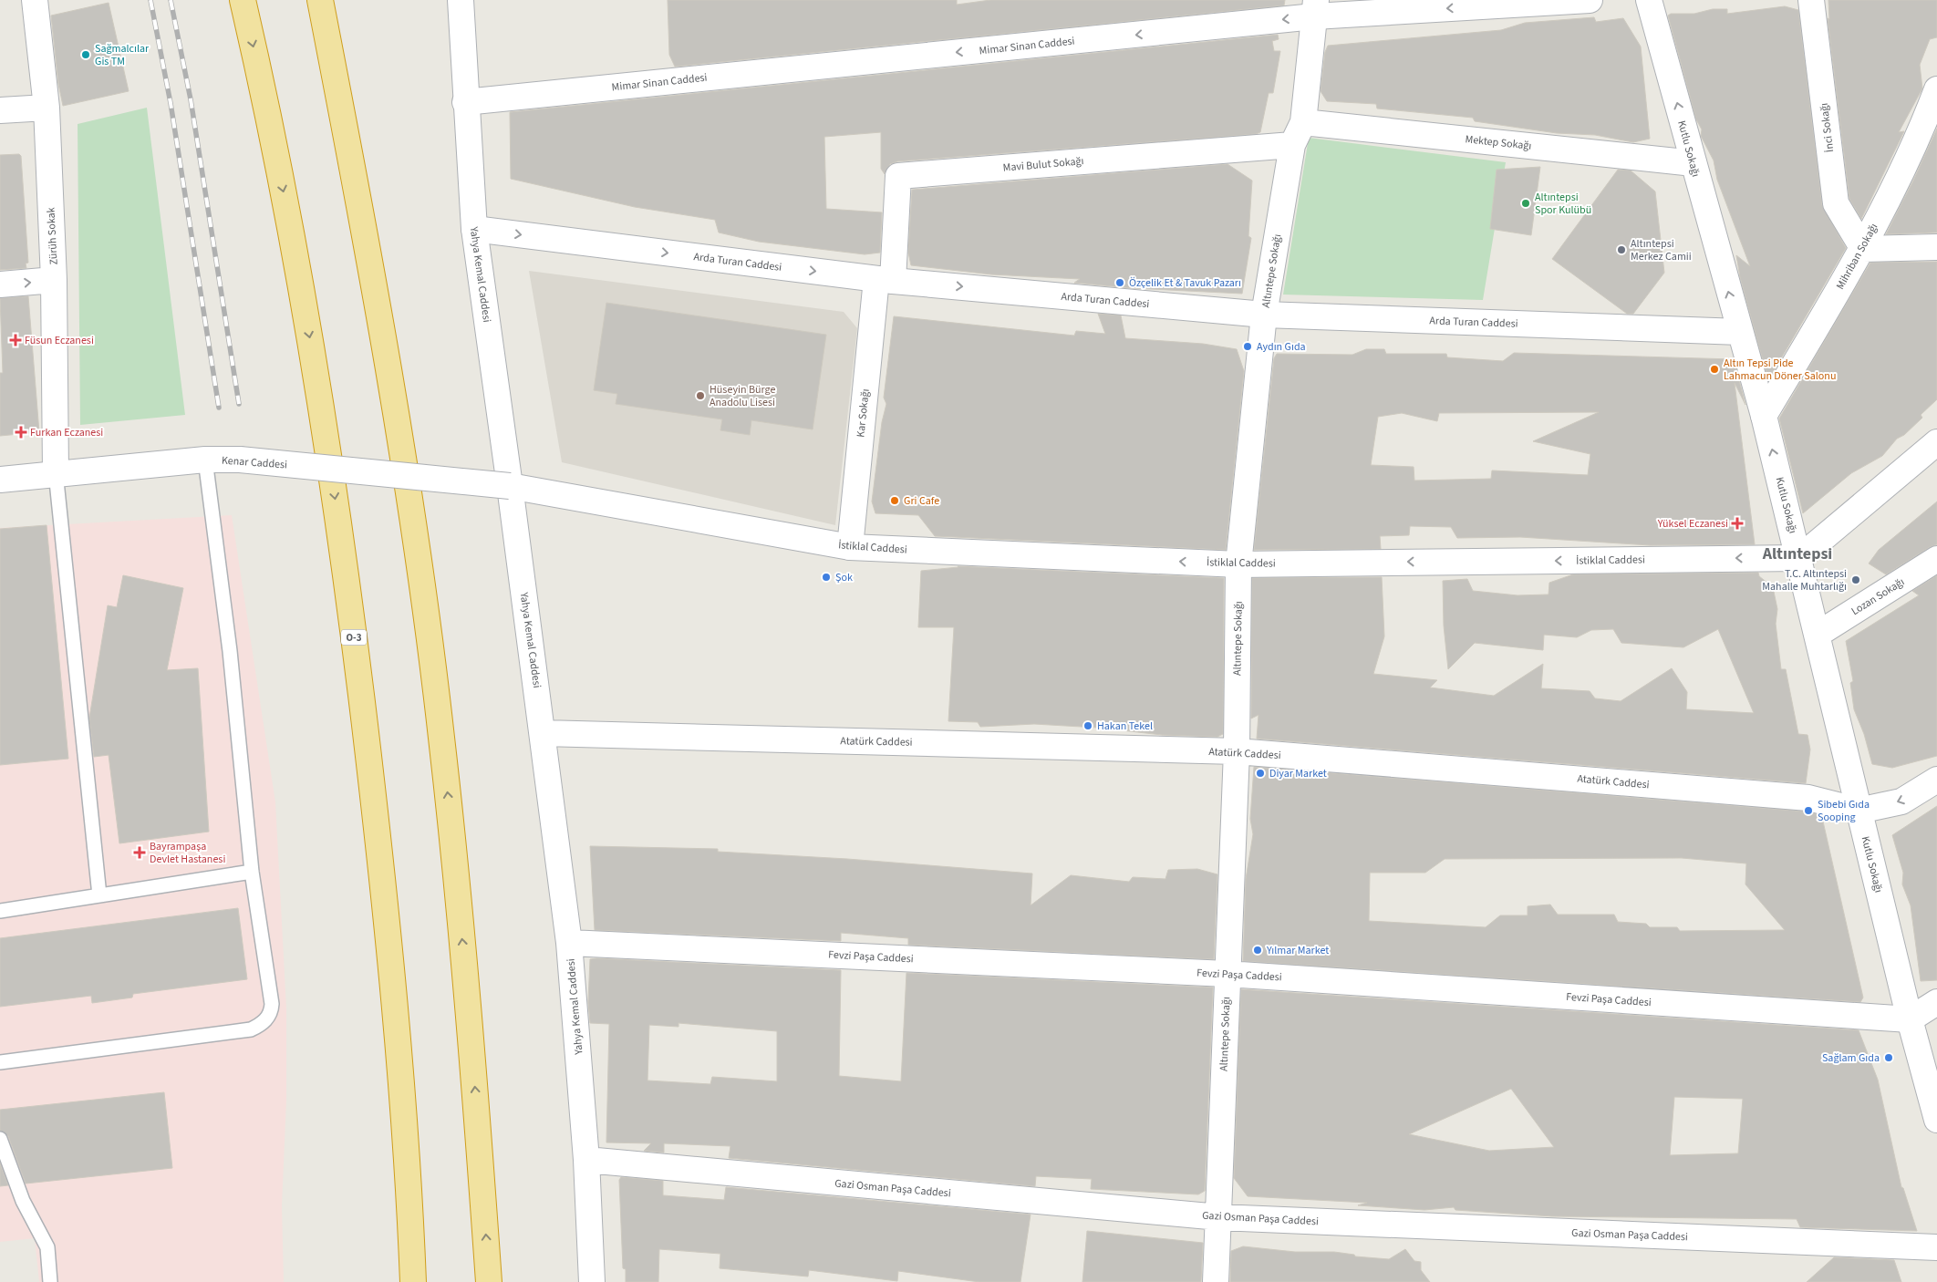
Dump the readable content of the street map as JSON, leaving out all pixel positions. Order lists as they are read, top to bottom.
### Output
{
  "streets": {
    "highway": ["O-3"],
    "street": [
      "Mimar Sinan Caddesi",
      "İnci Sokağı",
      "Mektep Sokağı",
      "Kutlu Sokağı",
      "Mavi Bulut Sokağı",
      "Zürüh Sokak",
      "Mihriban Sokağı",
      "Arda Turan Caddesi",
      "Altıntepe Sokağı",
      "Yahya Kemal Caddesi",
      "Kar Sokağı",
      "Kenar Caddesi",
      "İstiklal Caddesi",
      "Lozan Sokağı",
      "Atatürk Caddesi",
      "Fevzi Paşa Caddesi",
      "Gazi Osman Paşa Caddesi"
    ]
  },
  "crossings": [
    ["Mimar Sinan Caddesi", "Altıntepe Sokağı"],
    ["Mimar Sinan Caddesi", "Yahya Kemal Caddesi"],
    ["İnci Sokağı", "Mihriban Sokağı"],
    ["Mektep Sokağı", "Kutlu Sokağı"],
    ["Mektep Sokağı", "Altıntepe Sokağı"],
    ["Kutlu Sokağı", "Mihriban Sokağı"],
    ["Kutlu Sokağı", "Arda Turan Caddesi"],
    ["Kutlu Sokağı", "İstiklal Caddesi"],
    ["Kutlu Sokağı", "Lozan Sokağı"],
    ["Kutlu Sokağı", "Atatürk Caddesi"],
    ["Kutlu Sokağı", "Fevzi Paşa Caddesi"],
    ["Mavi Bulut Sokağı", "Arda Turan Caddesi"],
    ["Mavi Bulut Sokağı", "Altıntepe Sokağı"],
    ["Mavi Bulut Sokağı", "Kar Sokağı"],
    ["Zürüh Sokak", "Kenar Caddesi"],
    ["Arda Turan Caddesi", "Altıntepe Sokağı"],
    ["Arda Turan Caddesi", "Yahya Kemal Caddesi"],
    ["Arda Turan Caddesi", "Kar Sokağı"],
    ["Altıntepe Sokağı", "İstiklal Caddesi"],
    ["Altıntepe Sokağı", "Atatürk Caddesi"],
    ["Altıntepe Sokağı", "Fevzi Paşa Caddesi"],
    ["Altıntepe Sokağı", "Gazi Osman Paşa Caddesi"],
    ["Yahya Kemal Caddesi", "Kenar Caddesi"],
    ["Yahya Kemal Caddesi", "İstiklal Caddesi"],
    ["Yahya Kemal Caddesi", "Atatürk Caddesi"],
    ["Yahya Kemal Caddesi", "Fevzi Paşa Caddesi"],
    ["Yahya Kemal Caddesi", "Gazi Osman Paşa Caddesi"],
    ["Kar Sokağı", "İstiklal Caddesi"],
    ["Kenar Caddesi", "İstiklal Caddesi"]
  ],
  "one_way": [
    "Mimar Sinan Caddesi",
    "Kutlu Sokağı",
    "Arda Turan Caddesi",
    "İstiklal Caddesi"
  ],
  "districts": ["Altıntepsi"],
  "places": {
    "other": [
      "Sağmalcılar Gis TM",
      "Altıntepsi Spor Kulübü",
      "Altıntepsi Merkez Camii",
      "Özçelik Et & Tavuk Pazarı",
      "Aydın Gıda",
      "Altın Tepsi Pide Lahmacun Döner Salonu",
      "Hüseyin Bürge Anadolu Lisesi",
      "Gri Cafe",
      "Şok",
      "T.C. Altıntepsi Mahalle Muhtarlığı",
      "Hakan Tekel",
      "Diyar Market",
      "Sibebi Gıda Sooping",
      "Yılmar Market",
      "Sağlam Gıda"
    ],
    "health": [
      "Füsun Eczanesi",
      "Furkan Eczanesi",
      "Yüksel Eczanesi",
      "Bayrampaşa Devlet Hastanesi"
    ]
  }
}
